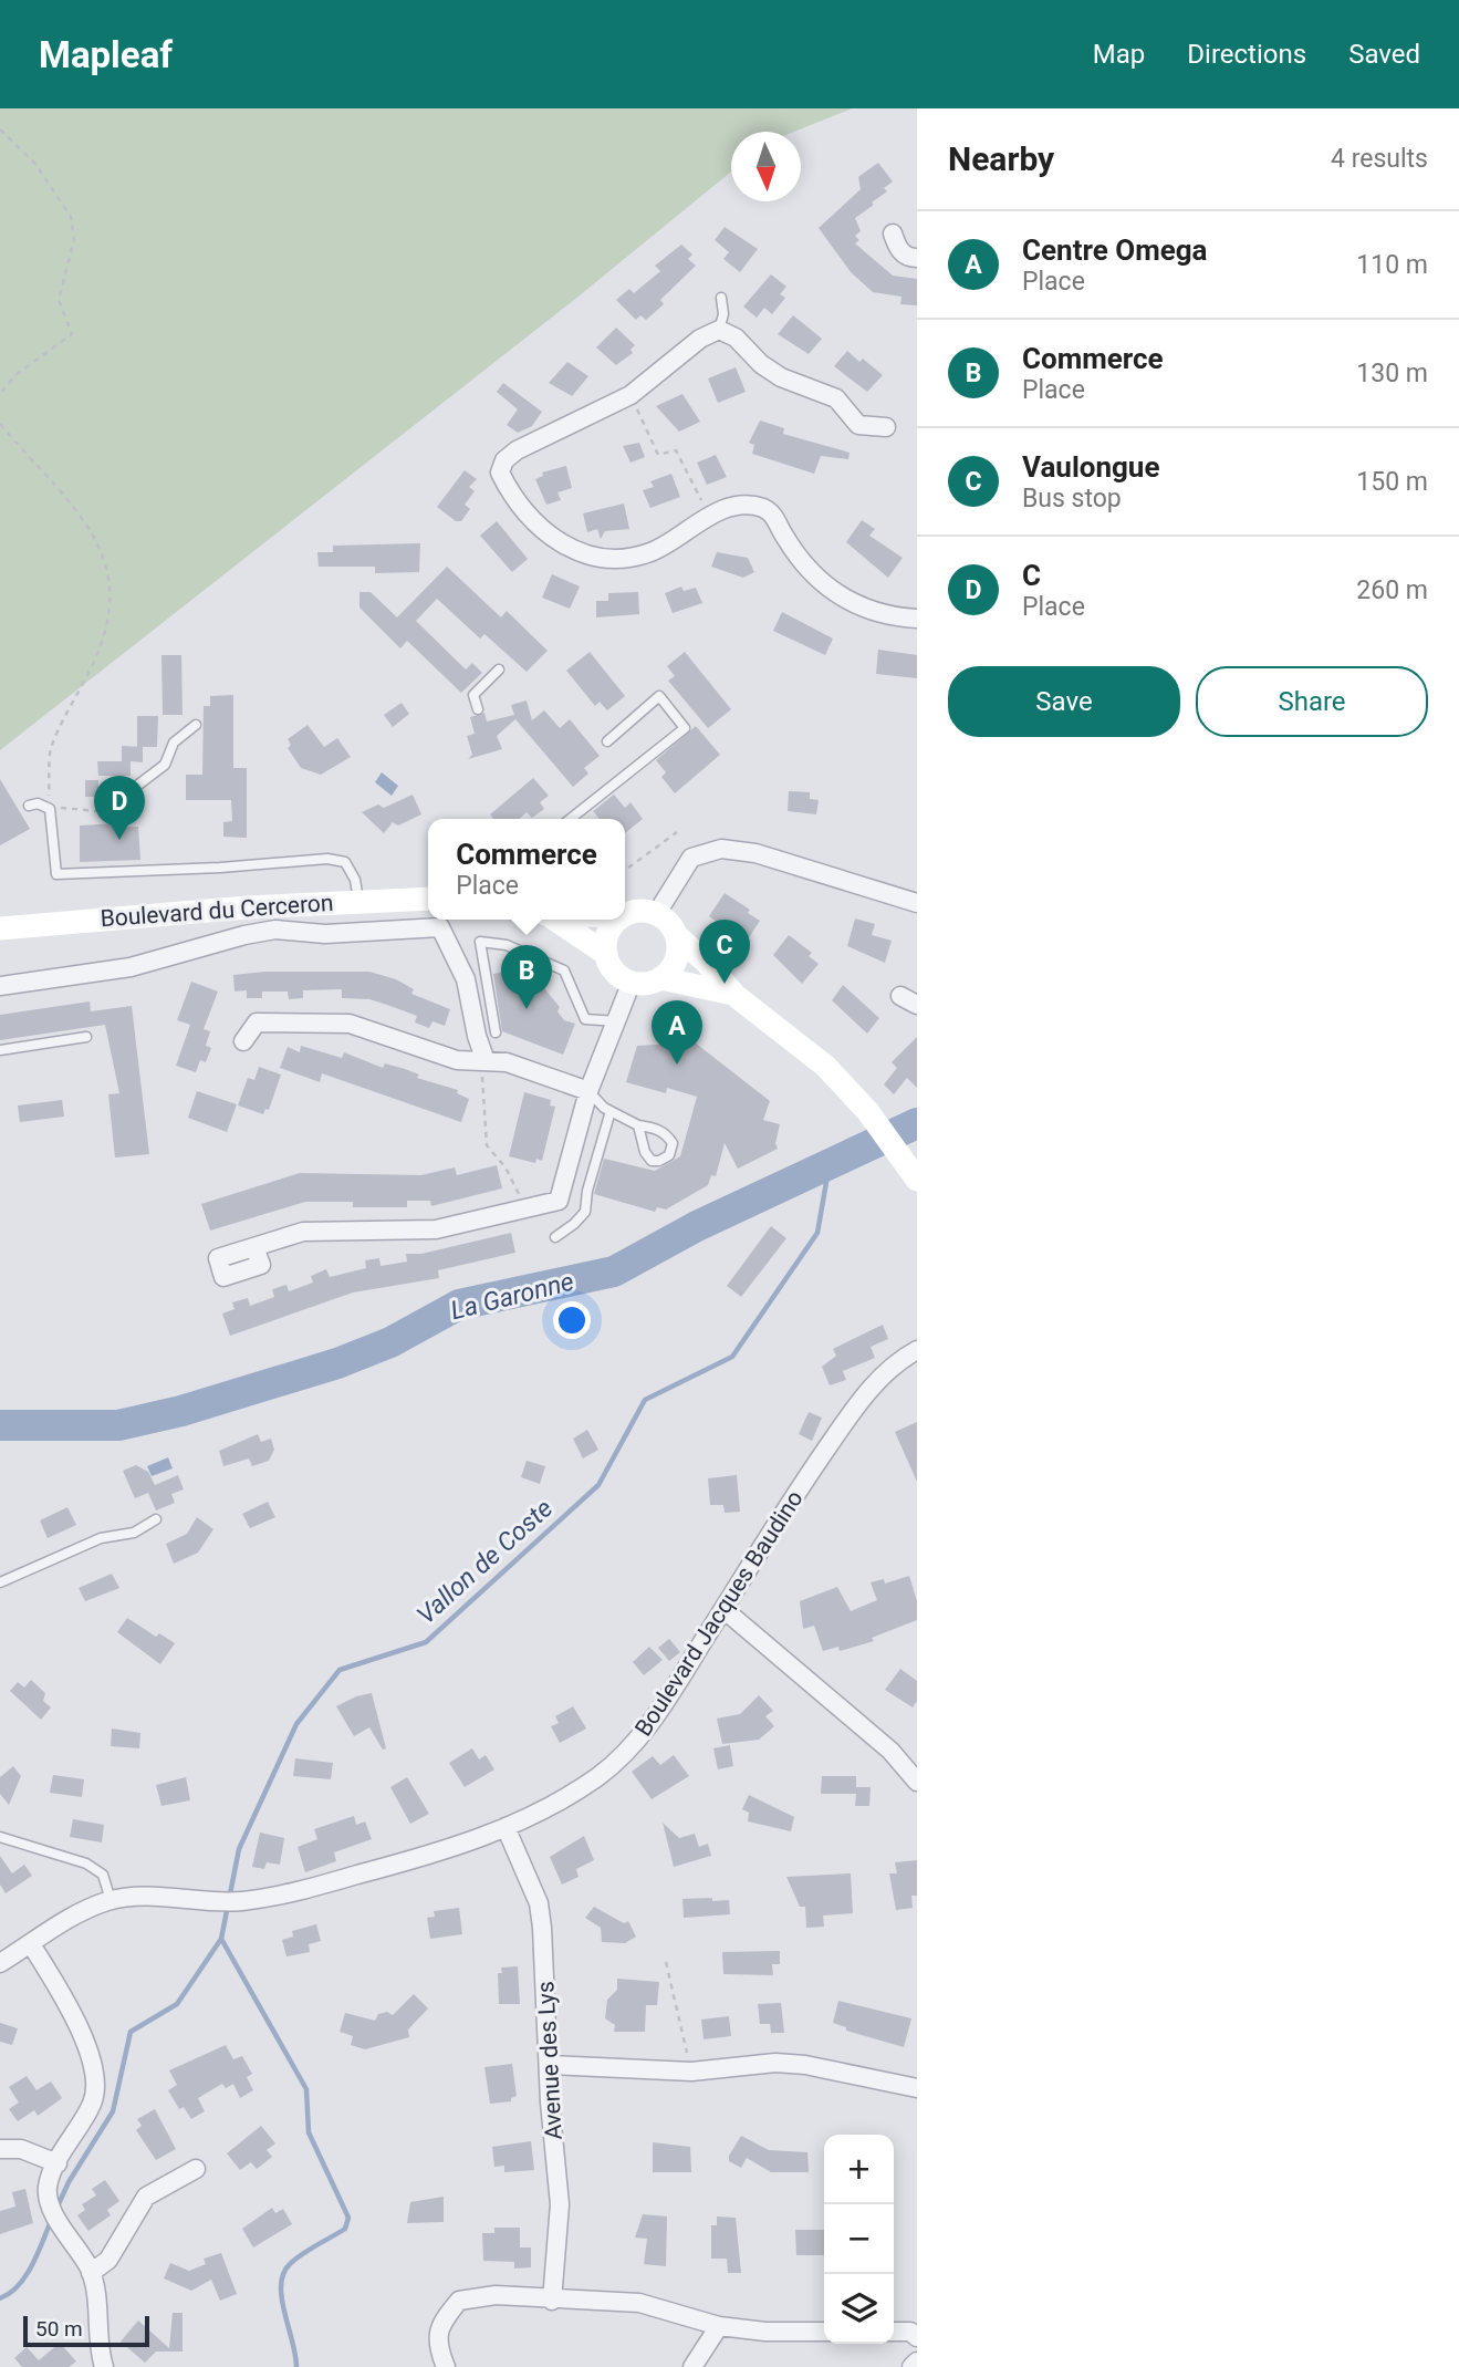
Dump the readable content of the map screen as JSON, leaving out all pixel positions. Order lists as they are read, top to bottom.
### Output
{
  "streets": {
    "main road": ["Boulevard du Cerceron"],
    "street": ["Boulevard Jacques Baudino", "Avenue des Lys"]
  },
  "crossings": [
    ["Boulevard Jacques Baudino", "Avenue des Lys"]
  ],
  "water": ["La Garonne", "Vallon de Coste"],
  "scale_bar": "50 m",
  "north": "bottom",
  "page": {
    "header": "Mapleaf",
    "nav": ["Map", "Directions", "Saved"],
    "heading": ["Nearby", "4 results"],
    "list": [
      {
        "mark": "A",
        "name": "Centre Omega",
        "note": "Place",
        "value": "110 m"
      },
      {
        "mark": "B",
        "name": "Commerce",
        "note": "Place",
        "value": "130 m"
      },
      {
        "mark": "C",
        "name": "Vaulongue",
        "note": "Bus stop",
        "value": "150 m"
      },
      {
        "mark": "D",
        "name": "C",
        "note": "Place",
        "value": "260 m"
      }
    ],
    "buttons": ["Save", "Share"],
    "pins": [
      "D",
      "C",
      "B",
      "A"
    ],
    "popup": ["Commerce", "Place"],
    "map_buttons": ["+", "−"],
    "scale": "50 m"
  }
}
